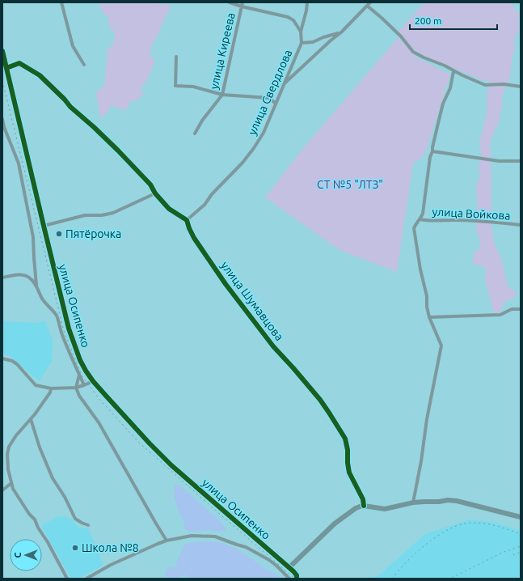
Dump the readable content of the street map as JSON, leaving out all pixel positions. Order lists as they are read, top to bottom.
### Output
{
  "streets": {
    "street": [
      "улица Киреева",
      "улица Свердлова",
      "улица Войкова",
      "улица Шумавцова",
      "улица Осипенко"
    ]
  },
  "crossings": [
    ["улица Свердлова", "улица Шумавцова"]
  ],
  "parks": ["СТ №5 \"ЛТЗ\""],
  "places": ["Пятёрочка", "Школа №8"],
  "scale_bar": "200 m",
  "north": "left"
}
